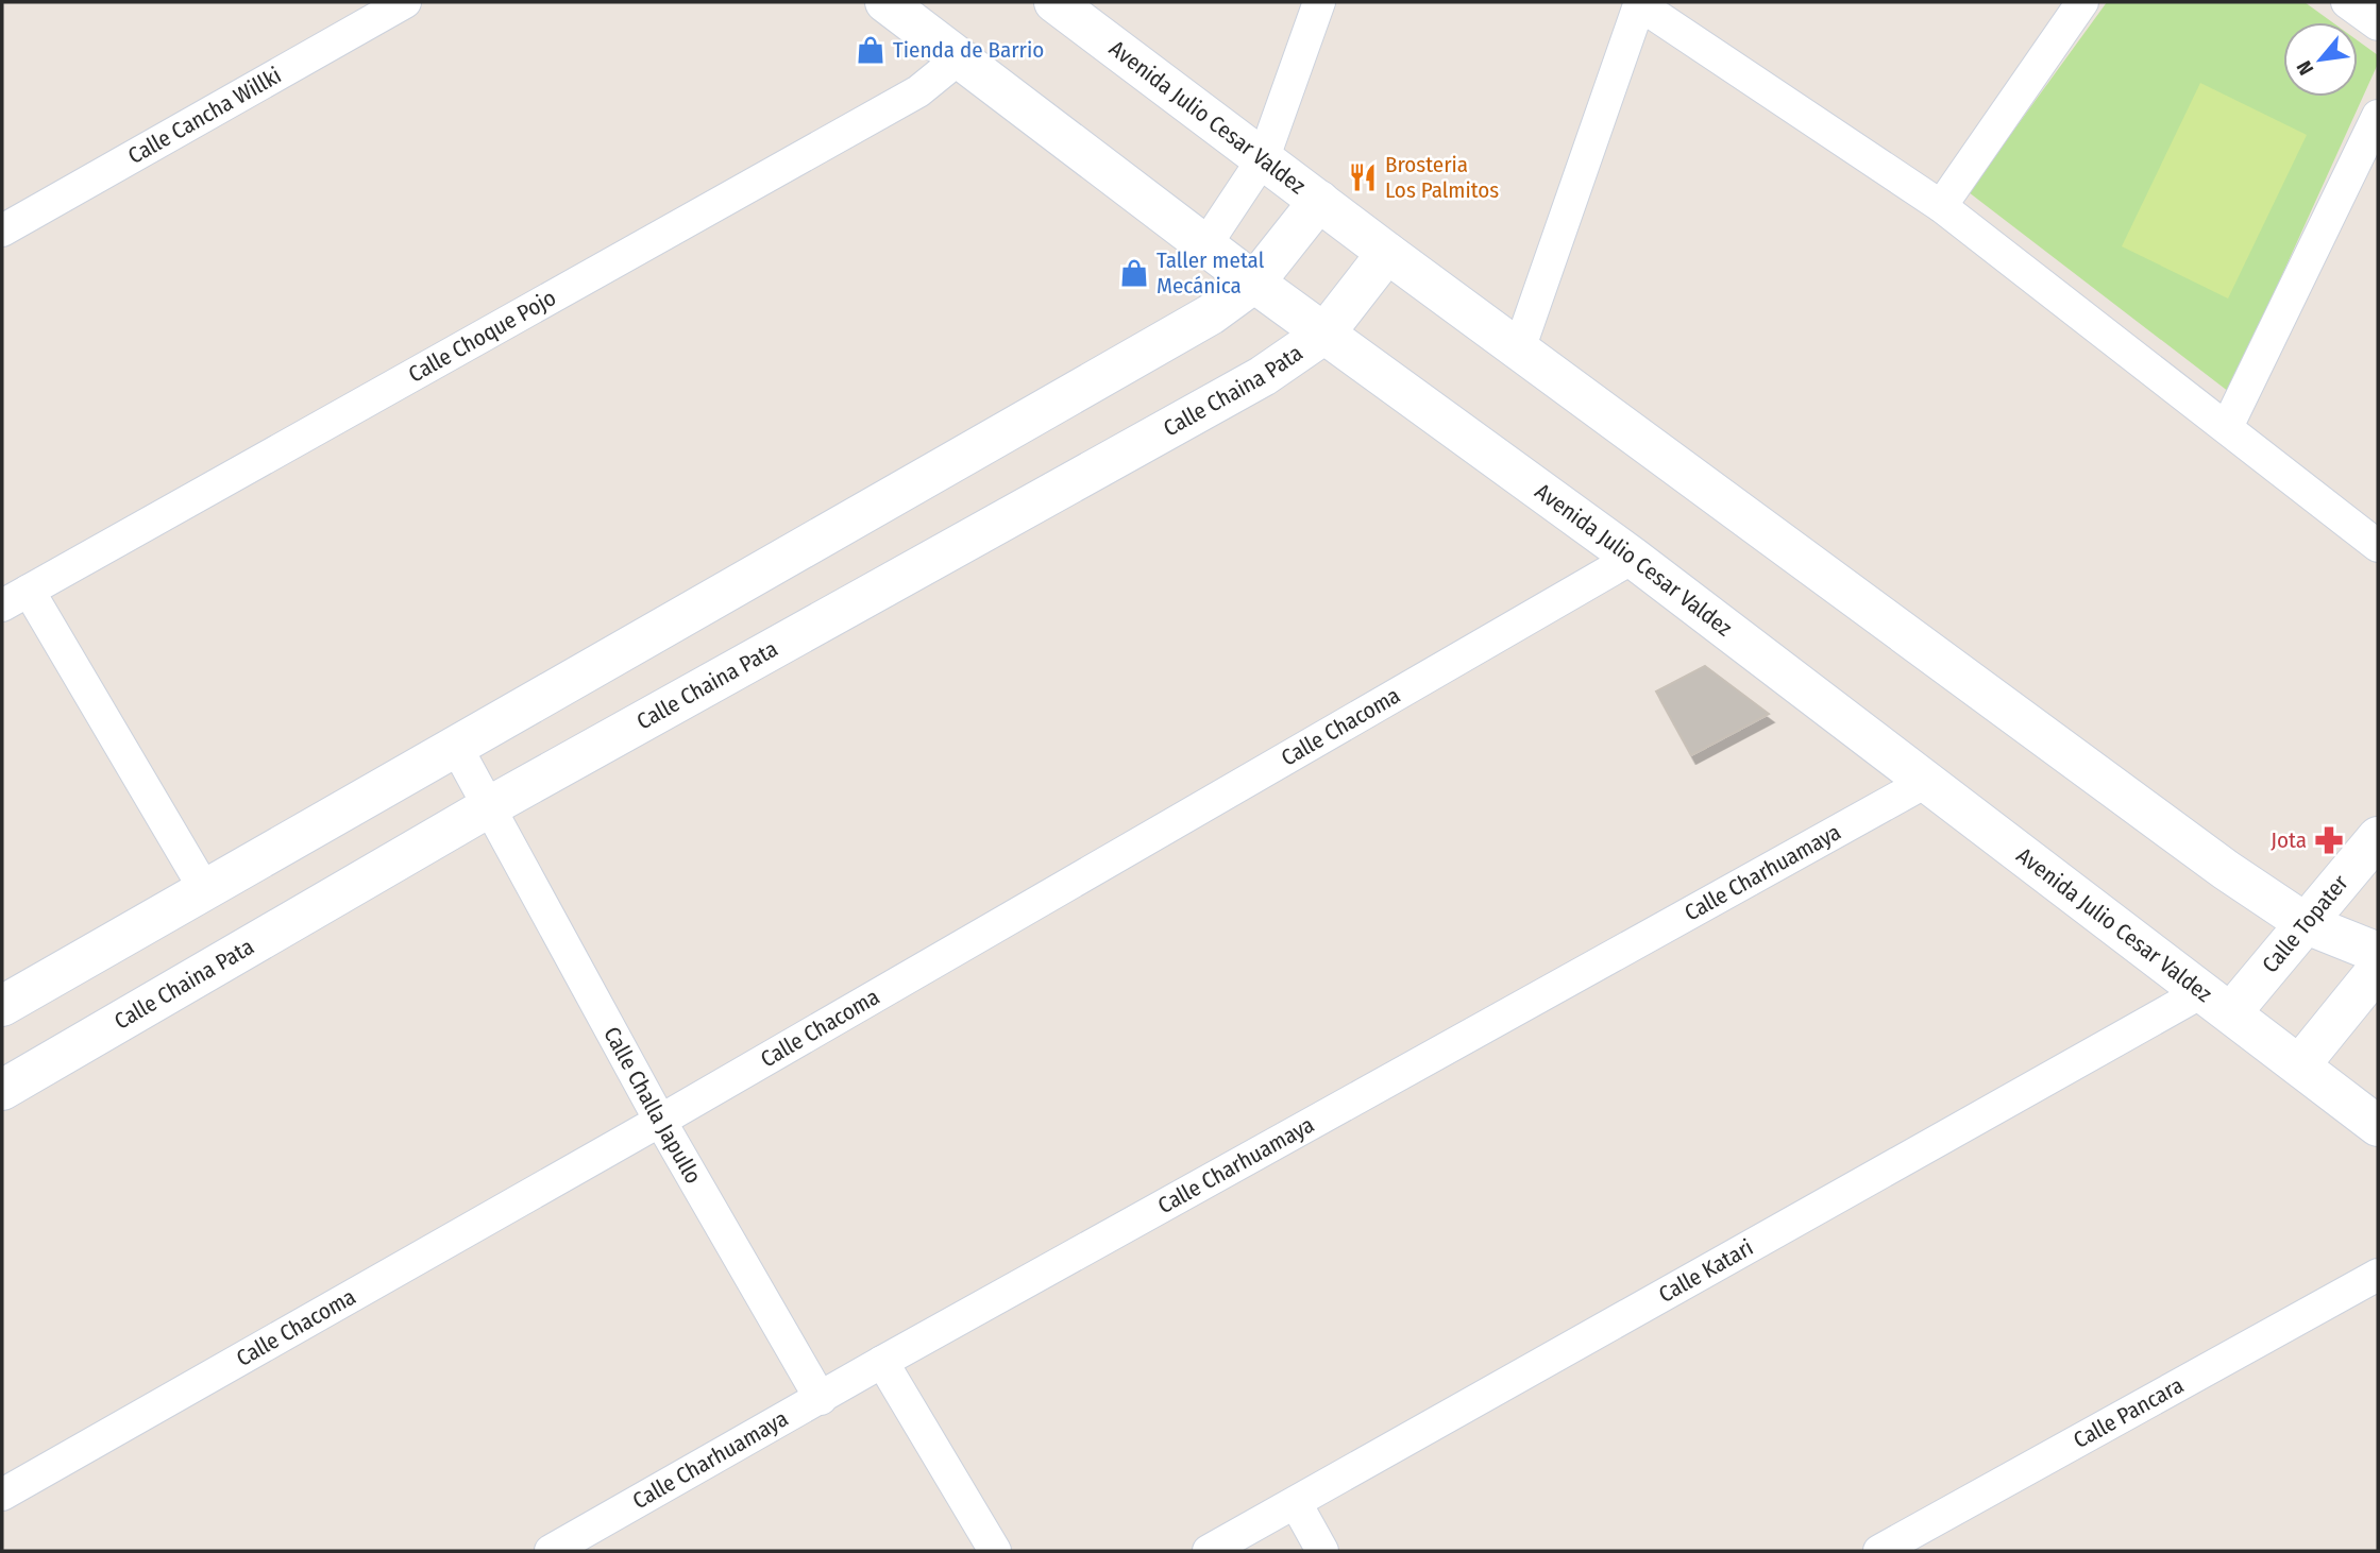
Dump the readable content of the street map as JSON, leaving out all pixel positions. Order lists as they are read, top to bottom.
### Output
{
  "streets": {
    "street": [
      "Calle Cancha Willki",
      "Avenida Julio Cesar Valdez",
      "Calle Choque Pojo",
      "Calle Chaina Pata",
      "Calle Chacoma",
      "Calle Charhuamaya",
      "Calle Topater",
      "Calle Challa Japullo",
      "Calle Katari",
      "Calle Pancara"
    ]
  },
  "crossings": [
    ["Avenida Julio Cesar Valdez", "Calle Choque Pojo"],
    ["Avenida Julio Cesar Valdez", "Calle Chaina Pata"],
    ["Avenida Julio Cesar Valdez", "Calle Chacoma"],
    ["Avenida Julio Cesar Valdez", "Calle Charhuamaya"],
    ["Avenida Julio Cesar Valdez", "Calle Topater"],
    ["Avenida Julio Cesar Valdez", "Calle Katari"],
    ["Calle Chaina Pata", "Calle Challa Japullo"],
    ["Calle Chacoma", "Calle Challa Japullo"],
    ["Calle Charhuamaya", "Calle Challa Japullo"],
    ["Calle Topater", "Calle Katari"]
  ],
  "places": {
    "shop": ["Tienda de Barrio", "Taller metal Mecánica"],
    "restaurant": ["Brosteria Los Palmitos"],
    "pharmacy": ["Jota"]
  },
  "north": "bottom left"
}
